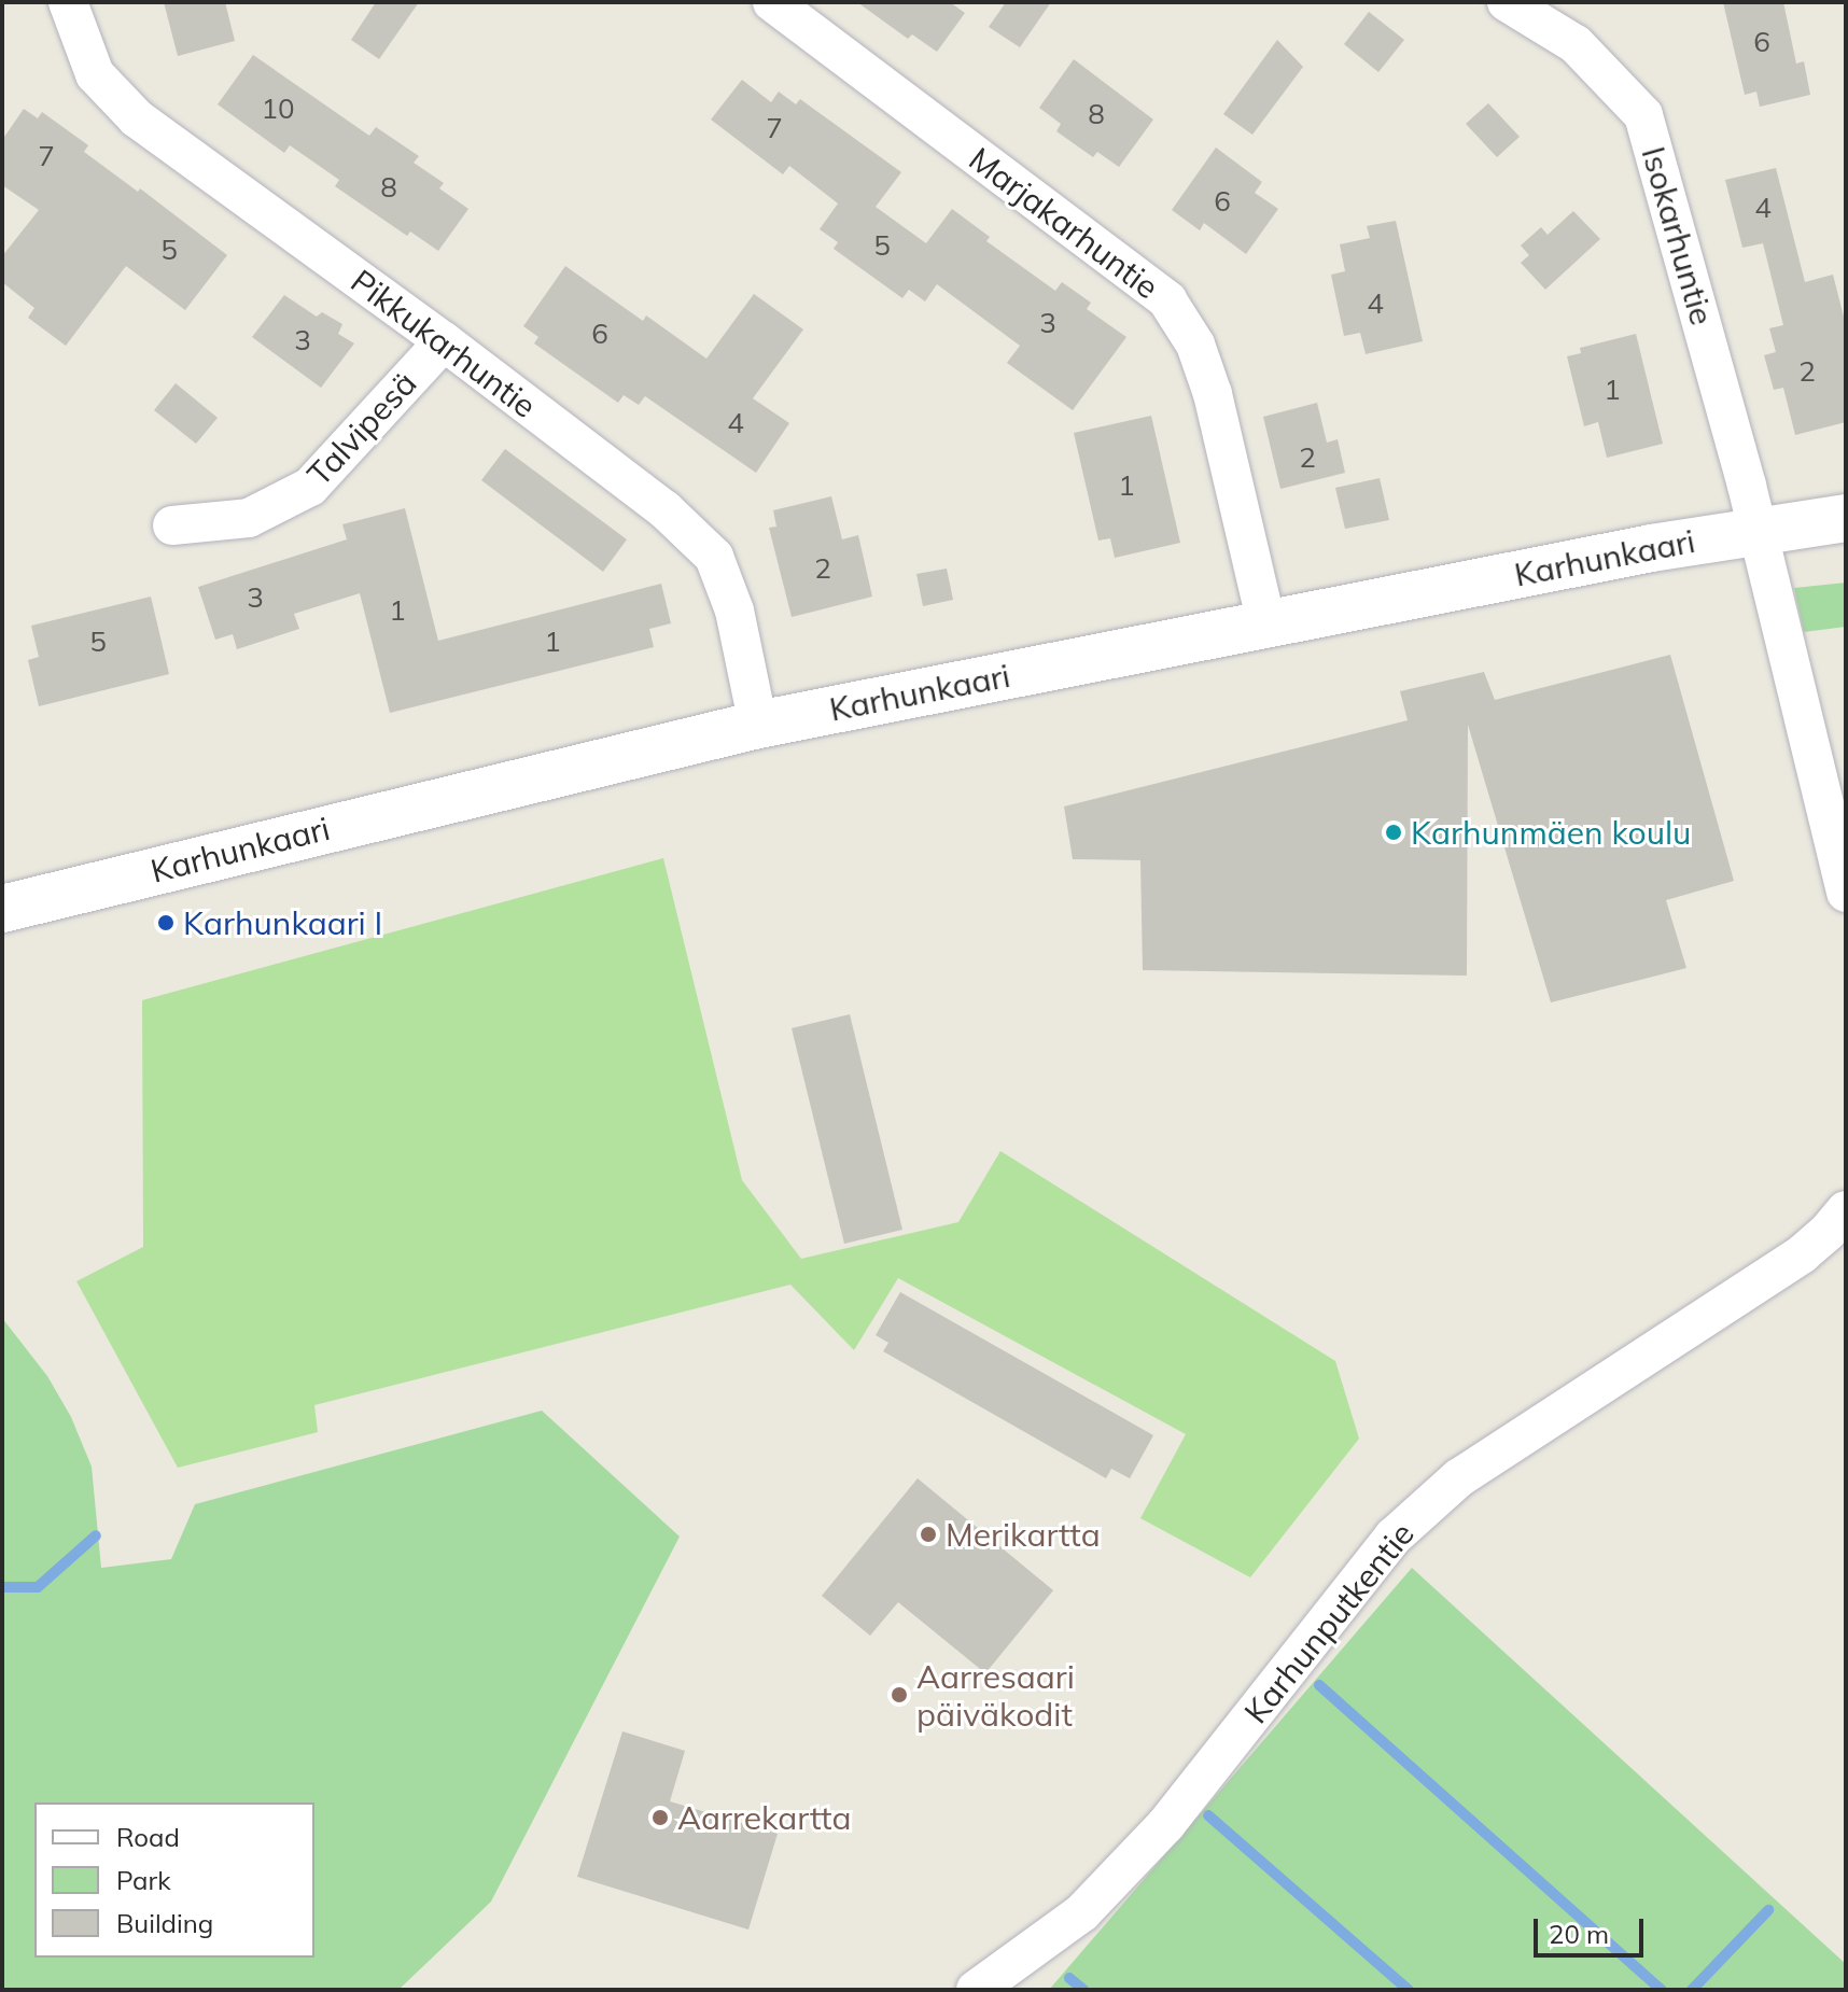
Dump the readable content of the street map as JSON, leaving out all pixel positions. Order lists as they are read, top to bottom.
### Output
{
  "streets": {
    "street": [
      "Marjakarhuntie",
      "Isokarhuntie",
      "Pikkukarhuntie",
      "Talvipesä",
      "Karhunkaari",
      "Karhunputkentie"
    ]
  },
  "crossings": [
    ["Marjakarhuntie", "Karhunkaari"],
    ["Isokarhuntie", "Karhunkaari"],
    ["Pikkukarhuntie", "Talvipesä"],
    ["Pikkukarhuntie", "Karhunkaari"]
  ],
  "places": [
    "Karhunmäen koulu",
    "Karhunkaari I",
    "Merikartta",
    "Aarresaari päiväkodit",
    "Aarrekartta"
  ],
  "house_numbers": [
    "6",
    "10",
    "8",
    "7",
    "7",
    "8",
    "6",
    "4",
    "5",
    "5",
    "4",
    "3",
    "6",
    "3",
    "2",
    "1",
    "4",
    "2",
    "1",
    "2",
    "3",
    "1",
    "5",
    "1"
  ],
  "legend": ["Road", "Park", "Building"],
  "scale_bar": "20 m"
}
